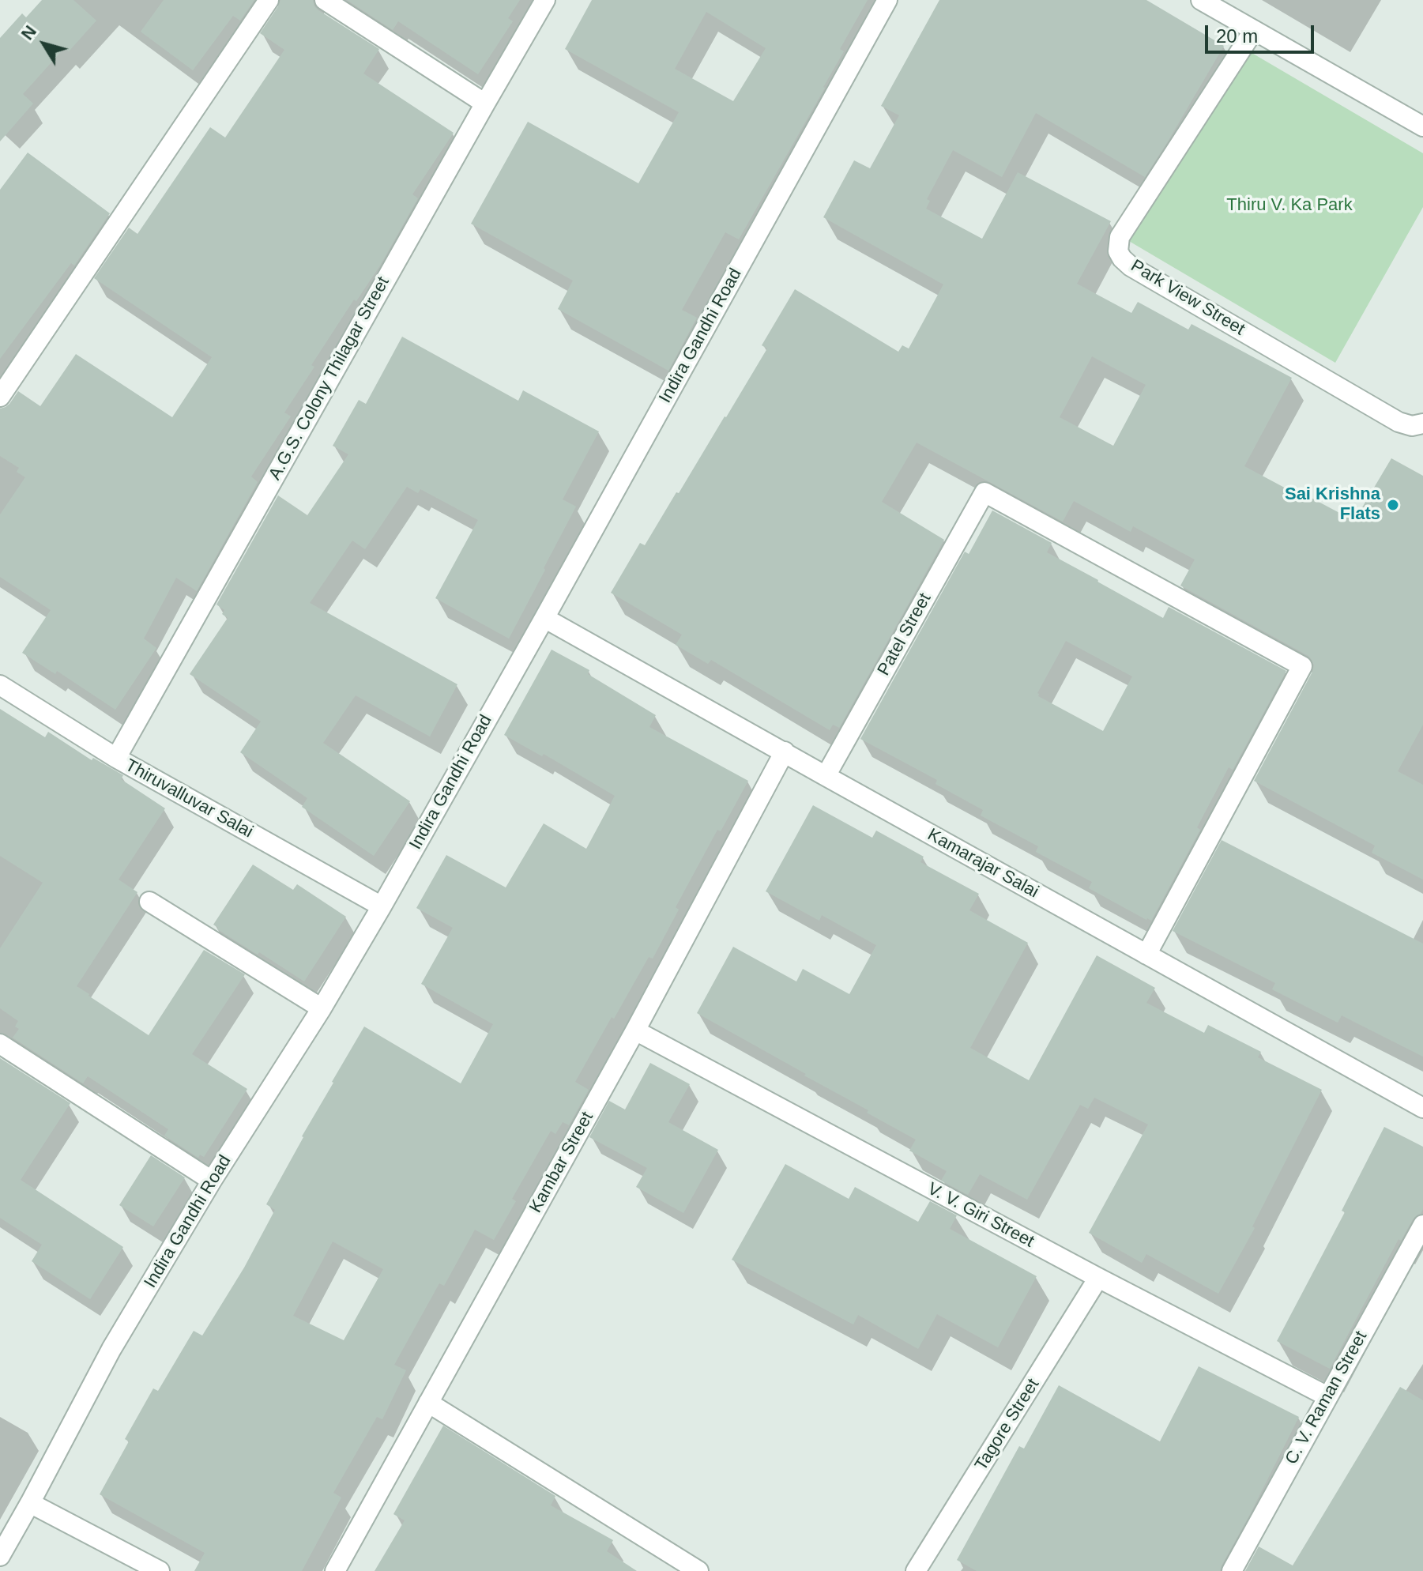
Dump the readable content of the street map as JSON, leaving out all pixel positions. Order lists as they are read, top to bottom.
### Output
{
  "streets": {
    "street": [
      "Park View Street",
      "Indira Gandhi Road",
      "A.G.S. Colony Thilagar Street",
      "Patel Street",
      "Thiruvalluvar Salai",
      "Kamarajar Salai",
      "Kambar Street",
      "V. V. Giri Street",
      "C. V. Raman Street",
      "Tagore Street"
    ]
  },
  "crossings": [
    ["Indira Gandhi Road", "Thiruvalluvar Salai"],
    ["Indira Gandhi Road", "Kamarajar Salai"],
    ["A.G.S. Colony Thilagar Street", "Thiruvalluvar Salai"],
    ["Patel Street", "Kamarajar Salai"],
    ["Kamarajar Salai", "Kambar Street"],
    ["Kambar Street", "V. V. Giri Street"],
    ["V. V. Giri Street", "C. V. Raman Street"],
    ["V. V. Giri Street", "Tagore Street"]
  ],
  "parks": ["Thiru V. Ka Park"],
  "places": ["Sai Krishna Flats"],
  "scale_bar": "20 m",
  "north": "top left"
}
